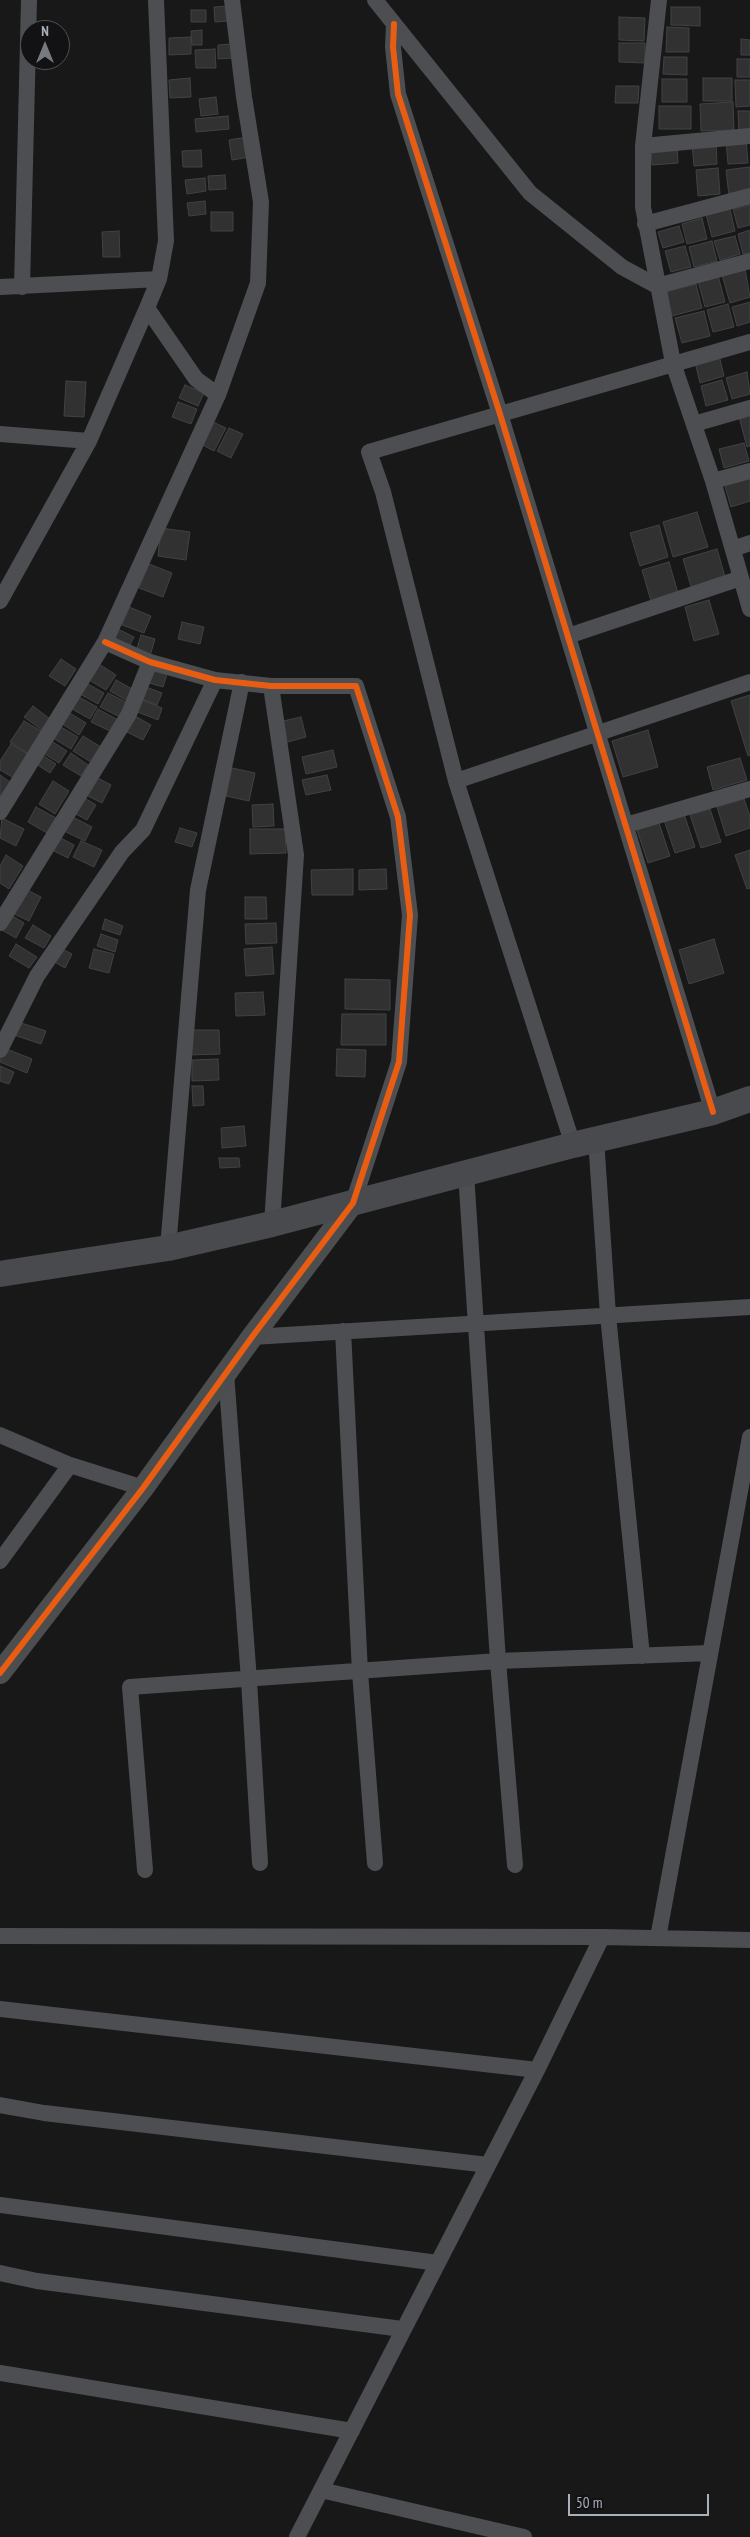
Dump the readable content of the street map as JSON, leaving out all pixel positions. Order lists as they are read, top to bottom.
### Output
{
  "scale_bar": "50 m",
  "north": "top"
}
